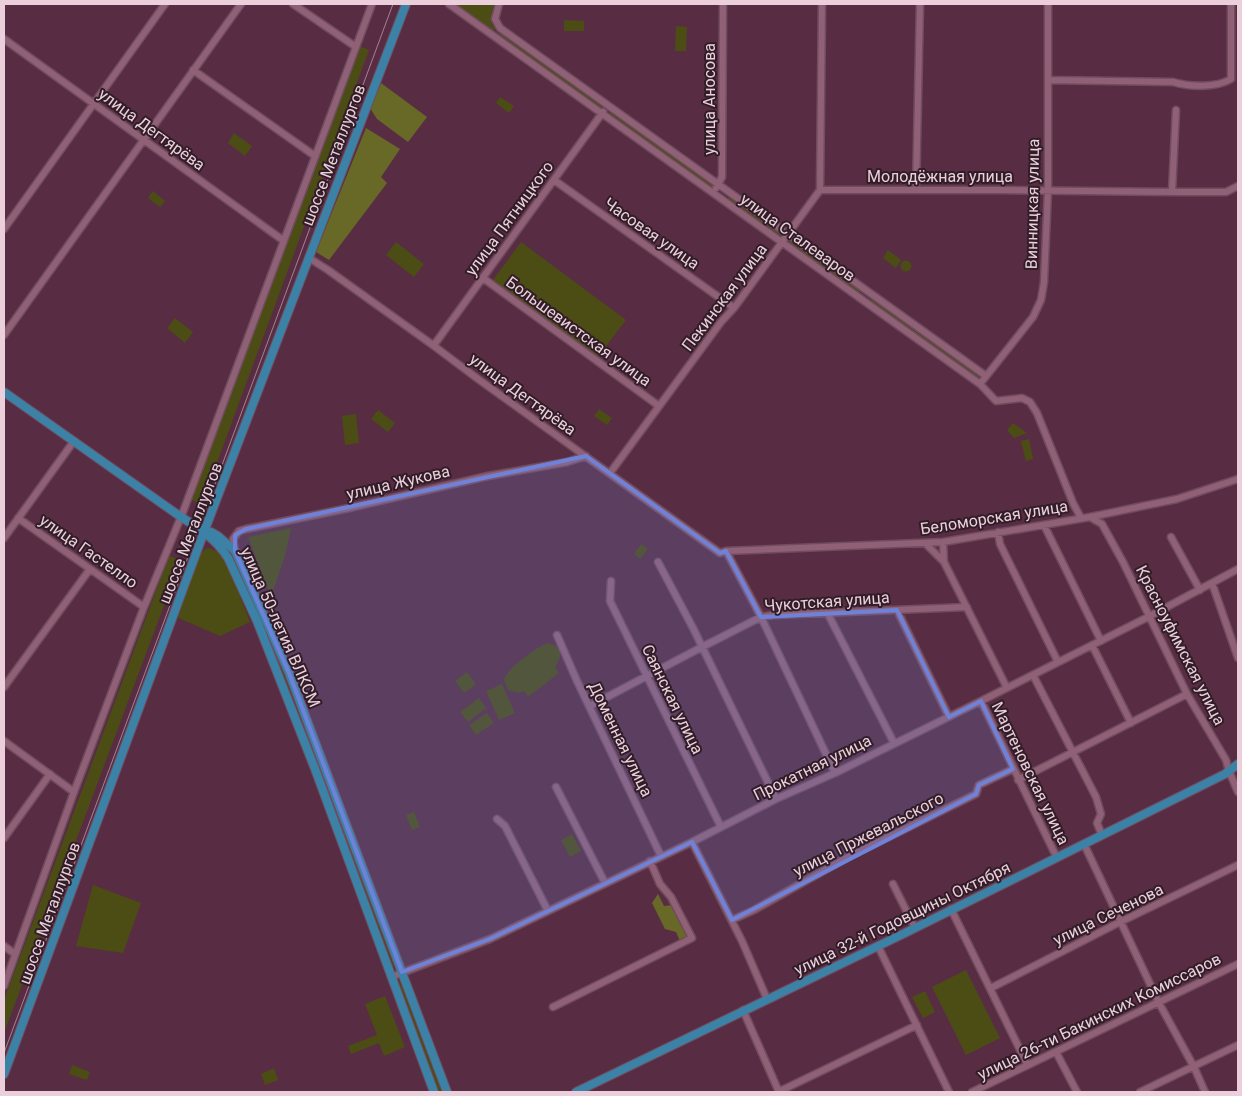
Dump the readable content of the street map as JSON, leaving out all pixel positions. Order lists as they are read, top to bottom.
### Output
{
  "streets": {
    "main road": ["шоссе Металлургов", "улица 50-летия ВЛКСМ", "улица 32-й Годовщины Октября"],
    "street": [
      "улица Аносова",
      "улица Дегтярёва",
      "Молодёжная улица",
      "Винницкая улица",
      "улица Пятницкого",
      "Часовая улица",
      "улица Сталеваров",
      "Пекинская улица",
      "Большевистская улица",
      "улица Жукова",
      "Беломорская улица",
      "улица Гастелло",
      "Чукотская улица",
      "Красноуфимская улица",
      "Саянская улица",
      "Доменная улица",
      "Прокатная улица",
      "Мартеновская улица",
      "улица Пржевальского",
      "улица Сеченова",
      "улица 26-ти Бакинских Комиссаров"
    ]
  },
  "crossings": [
    ["улица Аносова", "улица Сталеваров"],
    ["улица Дегтярёва", "шоссе Металлургов"],
    ["улица Дегтярёва", "улица Пятницкого"],
    ["улица Дегтярёва", "Пекинская улица"],
    ["улица Дегтярёва", "улица Жукова"],
    ["улица Дегтярёва", "Беломорская улица"],
    ["шоссе Металлургов", "улица Гастелло"],
    ["шоссе Металлургов", "улица 50-летия ВЛКСМ"],
    ["Молодёжная улица", "Винницкая улица"],
    ["Молодёжная улица", "Пекинская улица"],
    ["Винницкая улица", "улица Сталеваров"],
    ["улица Пятницкого", "Часовая улица"],
    ["улица Пятницкого", "улица Сталеваров"],
    ["улица Пятницкого", "Большевистская улица"],
    ["Часовая улица", "Пекинская улица"],
    ["улица Сталеваров", "Пекинская улица"],
    ["улица Сталеваров", "Беломорская улица"],
    ["Пекинская улица", "Большевистская улица"],
    ["улица Жукова", "улица 50-летия ВЛКСМ"],
    ["Беломорская улица", "Красноуфимская улица"],
    ["Чукотская улица", "Саянская улица"],
    ["Чукотская улица", "Доменная улица"],
    ["Чукотская улица", "Мартеновская улица"],
    ["улица 50-летия ВЛКСМ", "Прокатная улица"],
    ["Красноуфимская улица", "Прокатная улица"],
    ["Красноуфимская улица", "улица 32-й Годовщины Октября"],
    ["Саянская улица", "Прокатная улица"],
    ["Доменная улица", "Прокатная улица"],
    ["Прокатная улица", "Мартеновская улица"],
    ["Мартеновская улица", "улица Пржевальского"],
    ["Мартеновская улица", "улица Сеченова"],
    ["Мартеновская улица", "улица 32-й Годовщины Октября"],
    ["Мартеновская улица", "улица 26-ти Бакинских Комиссаров"]
  ]
}
